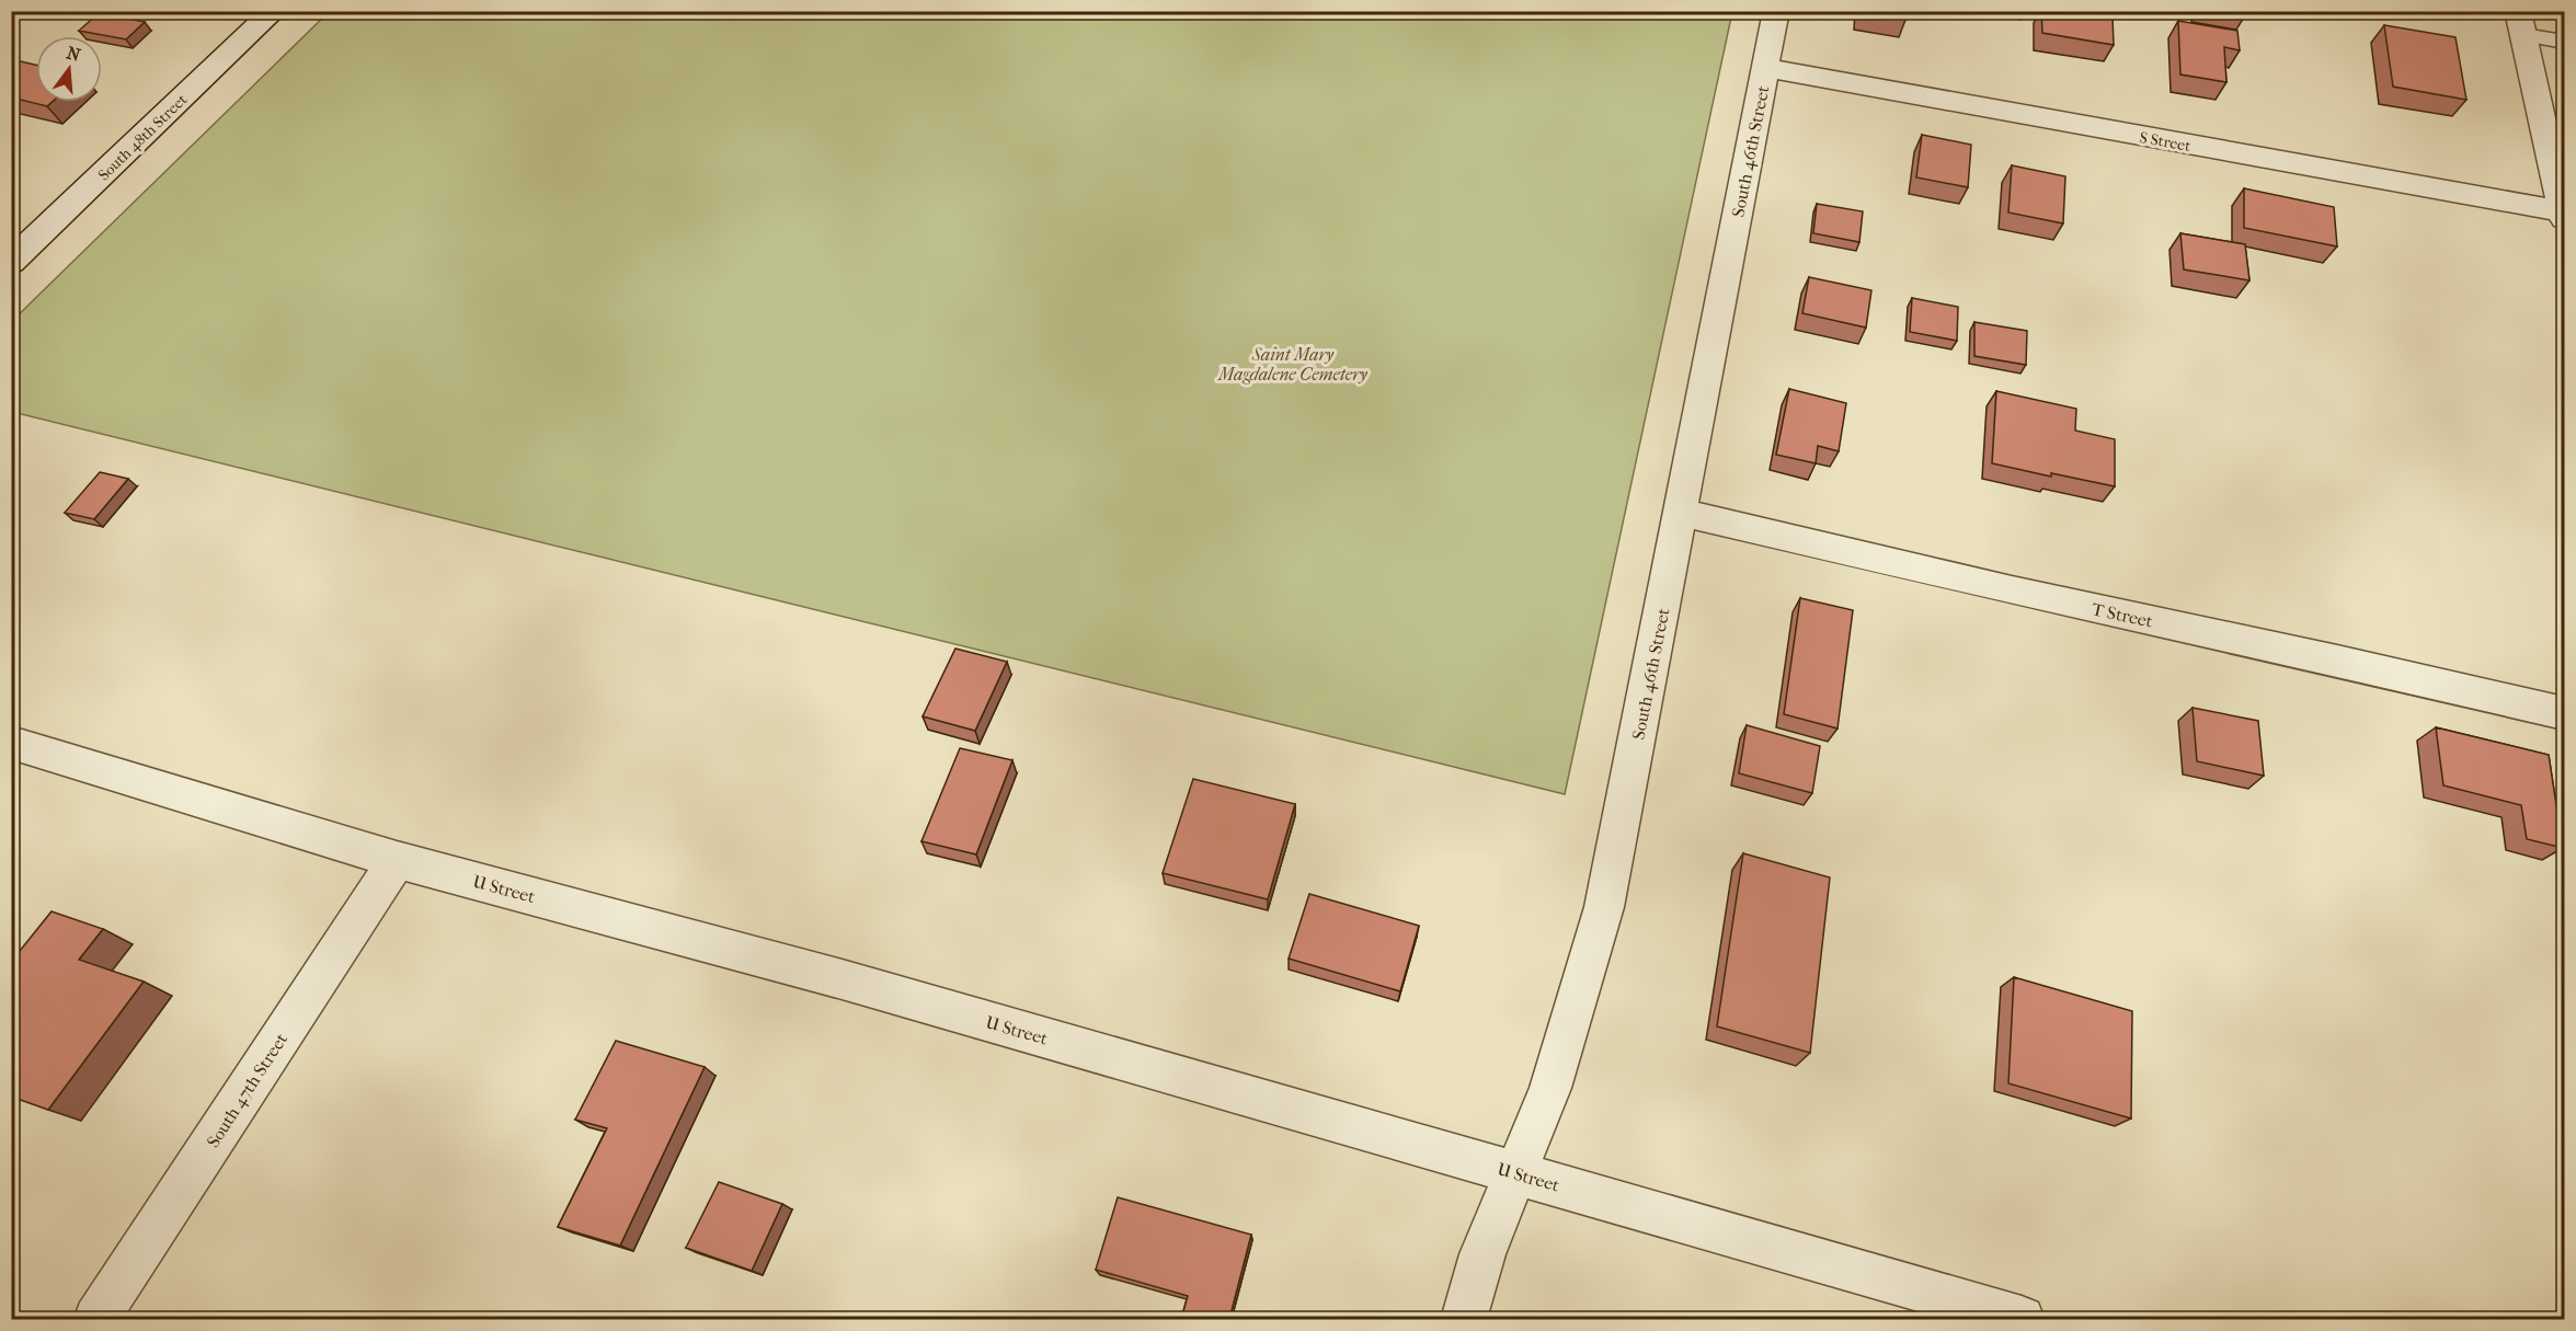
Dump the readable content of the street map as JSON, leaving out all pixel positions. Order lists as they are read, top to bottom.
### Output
{
  "streets": {
    "street": [
      "South 48th Street",
      "S Street",
      "South 46th Street",
      "T Street",
      "U Street",
      "South 47th Street"
    ]
  },
  "crossings": [
    ["S Street", "South 46th Street"],
    ["South 46th Street", "T Street"],
    ["South 46th Street", "U Street"],
    ["U Street", "South 47th Street"]
  ],
  "parks": ["Saint Mary Magdalene Cemetery"],
  "north": "top"
}
